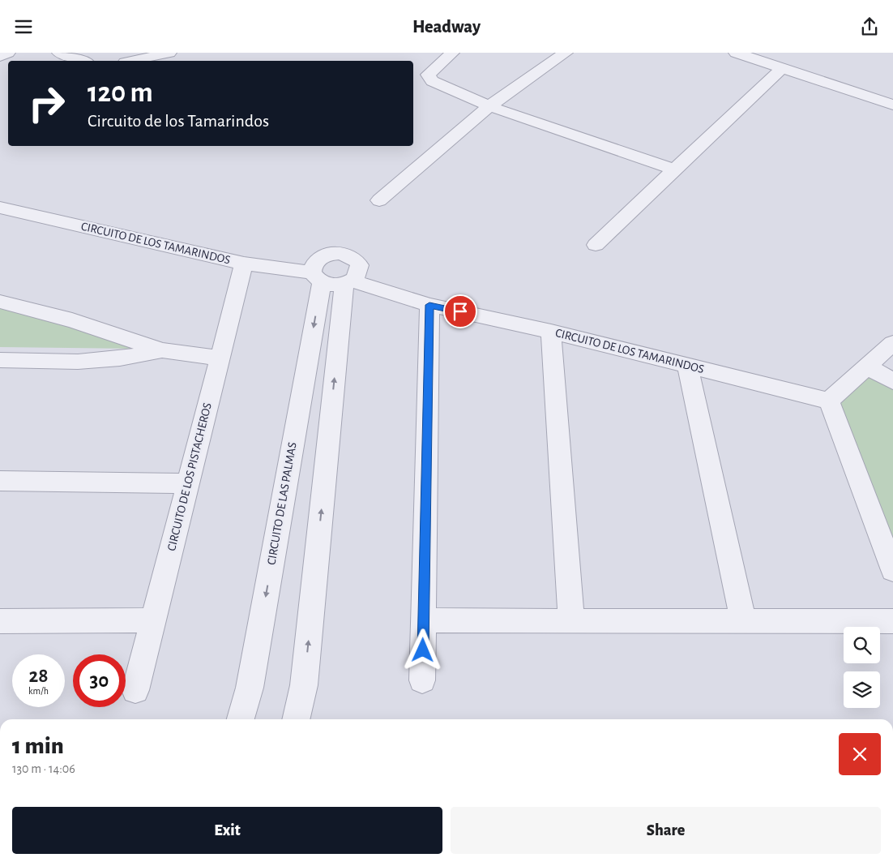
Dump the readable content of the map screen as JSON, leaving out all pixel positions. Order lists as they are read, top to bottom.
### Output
{
  "streets": {
    "street": ["CIRCUITO DE LOS TAMARINDOS", "CIRCUITO DE LOS PISTACHEROS", "CIRCUITO DE LAS PALMAS"]
  },
  "crossings": [
    ["CIRCUITO DE LOS TAMARINDOS", "CIRCUITO DE LOS PISTACHEROS"],
    ["CIRCUITO DE LOS TAMARINDOS", "CIRCUITO DE LAS PALMAS"]
  ],
  "page": {
    "header": "Headway",
    "turn": ["120 m", "Circuito de los Tamarindos"],
    "speed": "28 km/h",
    "limit": "30",
    "heading": ["1 min", "130 m · 14:06"],
    "buttons": ["Exit", "Share"]
  }
}
